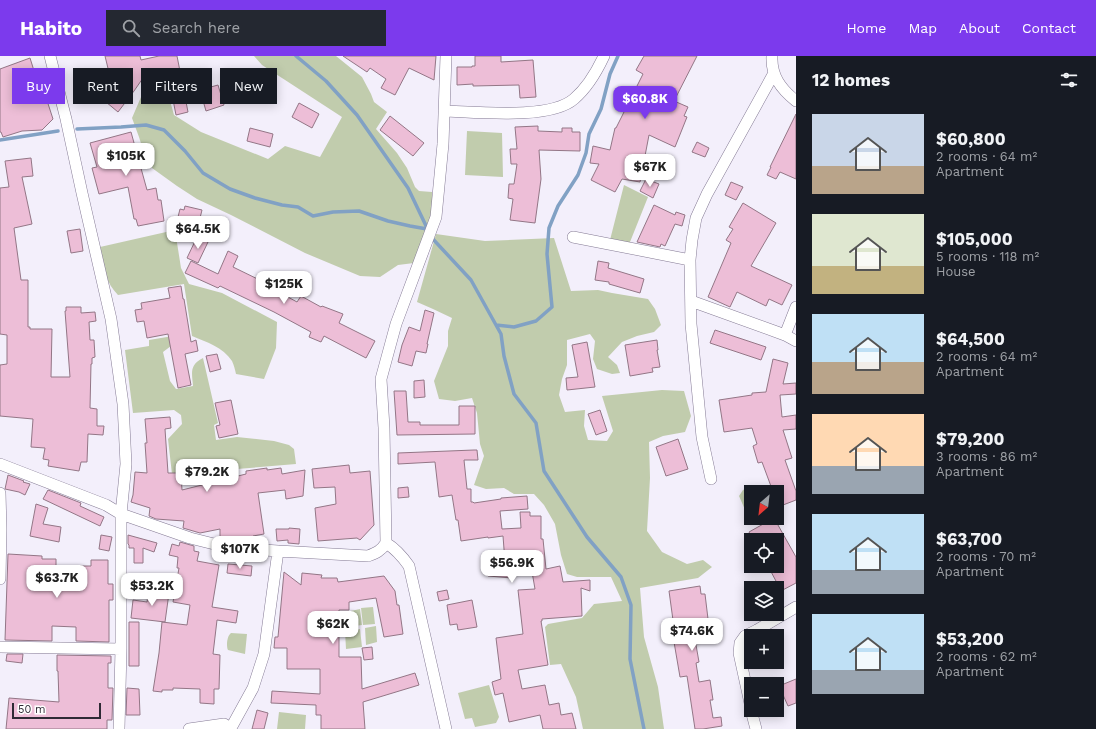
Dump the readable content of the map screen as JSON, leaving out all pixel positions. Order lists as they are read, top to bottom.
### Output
{
  "scale_bar": "50 m",
  "north": "bottom left",
  "page": {
    "header": "Habito",
    "search": "Search here",
    "nav": [
      "Home",
      "Map",
      "About",
      "Contact"
    ],
    "heading": "12 homes",
    "chip": [
      "Buy",
      "Rent",
      "Filters",
      "New"
    ],
    "price": [
      "$60.8K",
      "$105K",
      "$67K",
      "$64.5K",
      "$125K",
      "$79.2K",
      "$107K",
      "$56.9K",
      "$63.7K",
      "$53.2K",
      "$62K",
      "$74.6K"
    ],
    "list": [
      {
        "name": "$60,800",
        "note": "2 rooms · 64 m² · Apartment"
      },
      {
        "name": "$105,000",
        "note": "5 rooms · 118 m² · House"
      },
      {
        "name": "$64,500",
        "note": "2 rooms · 64 m² · Apartment"
      },
      {
        "name": "$79,200",
        "note": "3 rooms · 86 m² · Apartment"
      },
      {
        "name": "$63,700",
        "note": "2 rooms · 70 m² · Apartment"
      },
      {
        "name": "$53,200",
        "note": "2 rooms · 62 m² · Apartment"
      }
    ],
    "map_buttons": ["+", "−"],
    "scale": "50 m"
  }
}
